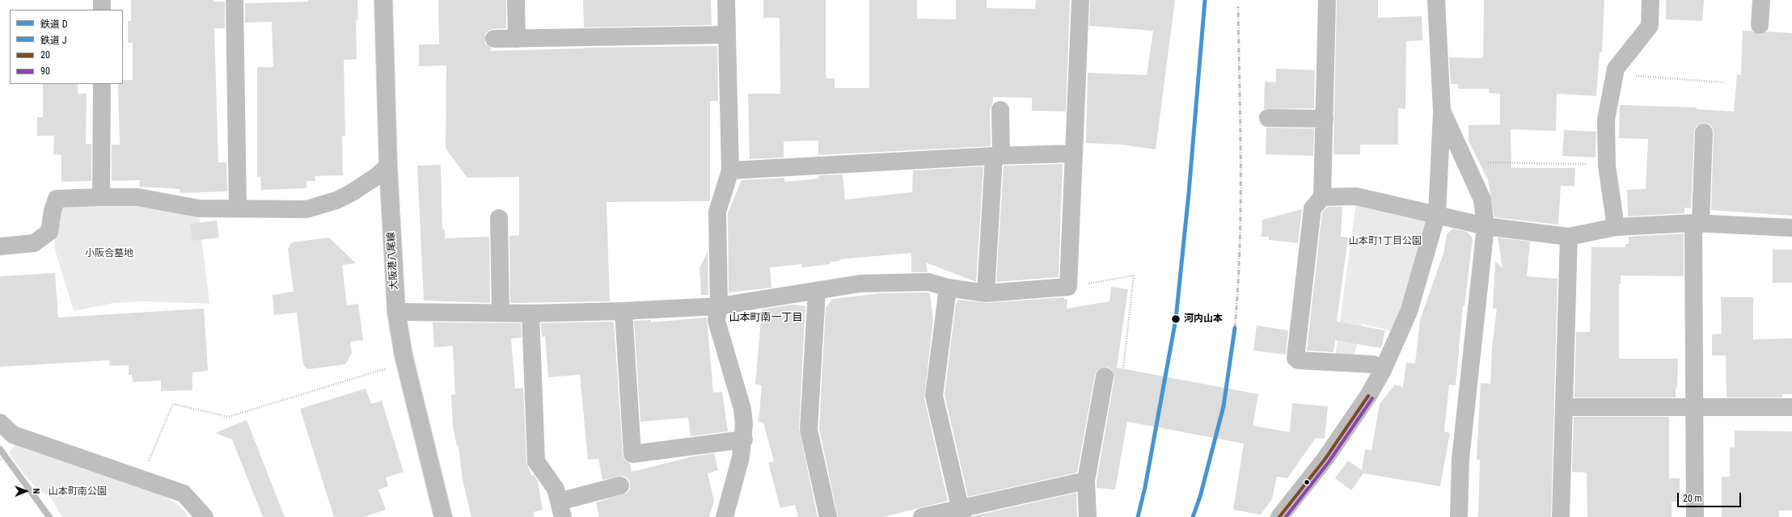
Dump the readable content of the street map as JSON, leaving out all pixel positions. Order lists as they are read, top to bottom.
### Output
{
  "streets": {
    "main road": ["大阪港八尾線"]
  },
  "districts": ["山本町南一丁目"],
  "parks": ["山本町1丁目公園", "小阪合墓地", "山本町南公園"],
  "places": ["河内山本"],
  "lines": [
    "rail line D",
    "rail line J",
    "transit line 20",
    "transit line 90"
  ],
  "legend": [
    "鉄道 D",
    "鉄道 J",
    "20",
    "90"
  ],
  "scale_bar": "20 m",
  "north": "right"
}
